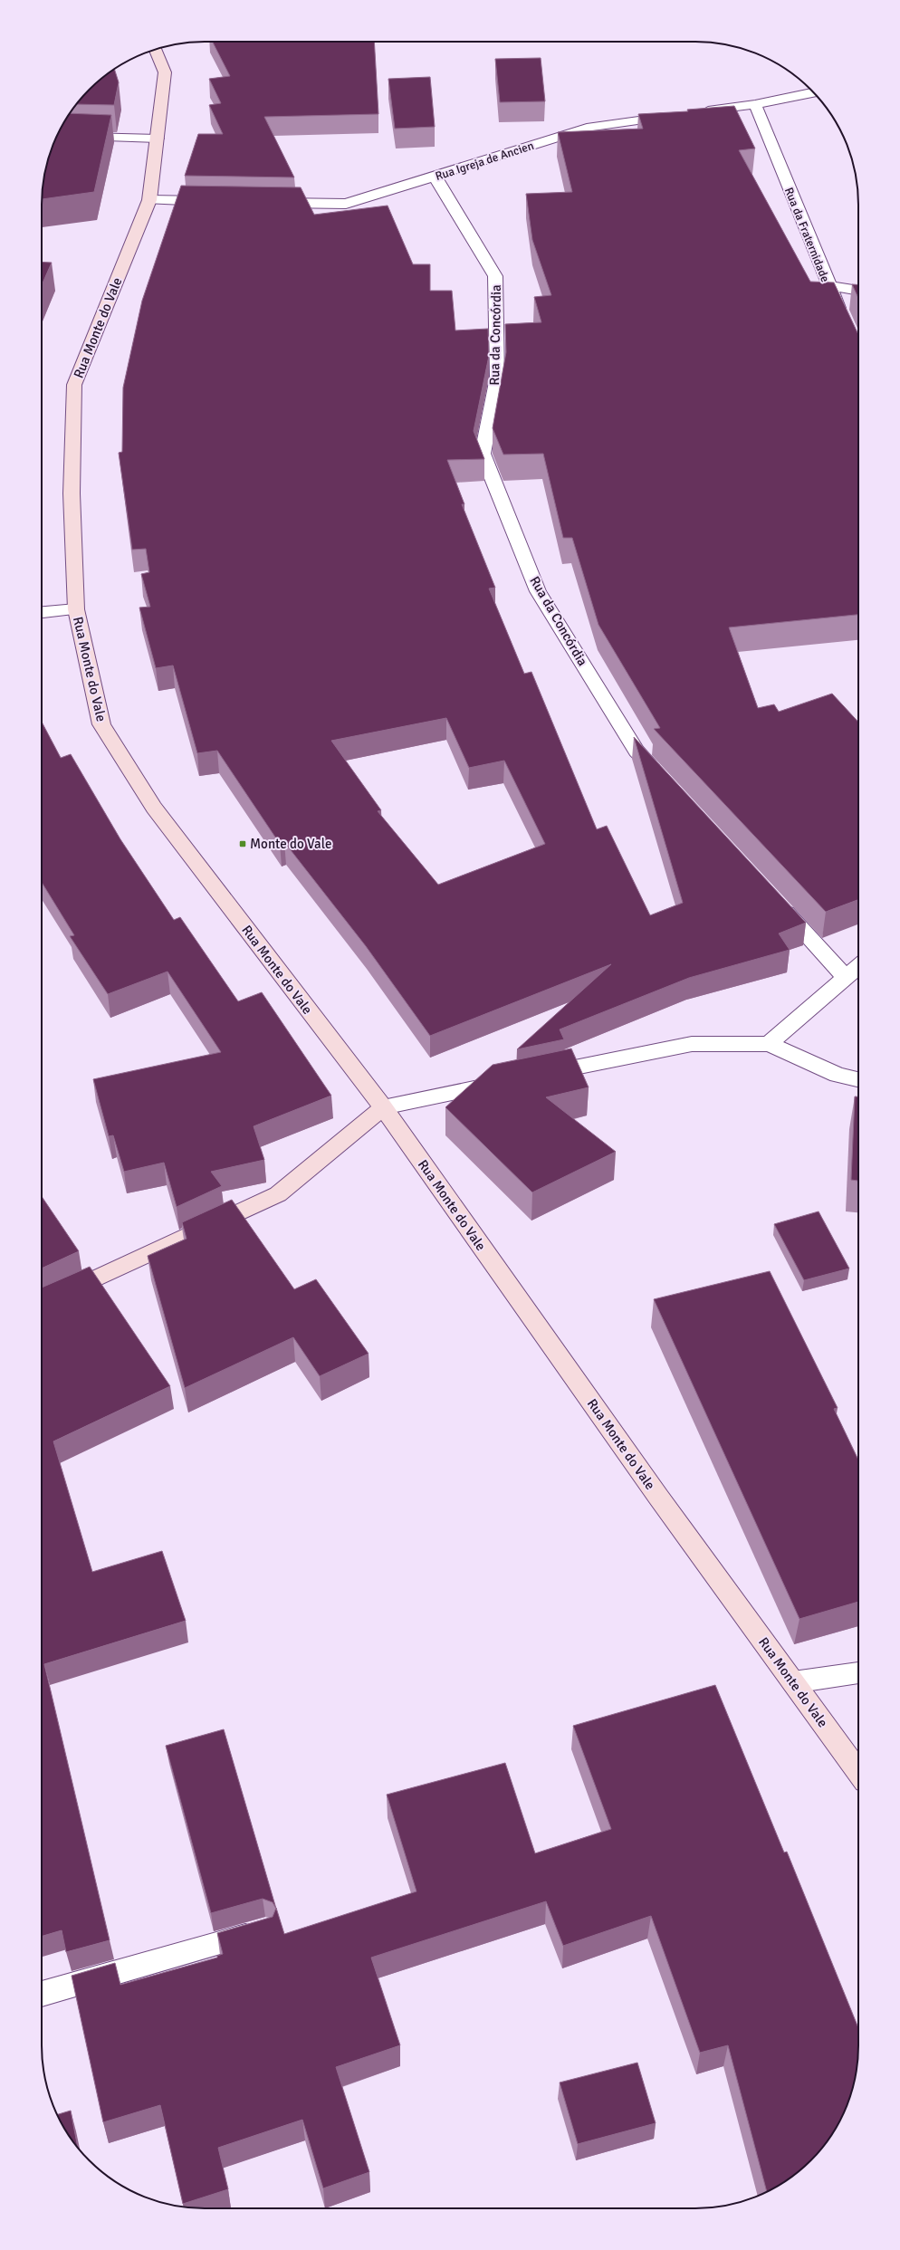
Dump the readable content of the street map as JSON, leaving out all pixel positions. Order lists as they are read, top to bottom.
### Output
{
  "streets": {
    "street": [
      "Rua Igreja de Ancien",
      "Rua da Fraternidade",
      "Rua Monte do Vale",
      "Rua da Concórdia"
    ]
  },
  "crossings": [
    ["Rua Igreja de Ancien", "Rua da Concórdia"]
  ],
  "places": {
    "transit": ["Monte do Vale"]
  }
}
